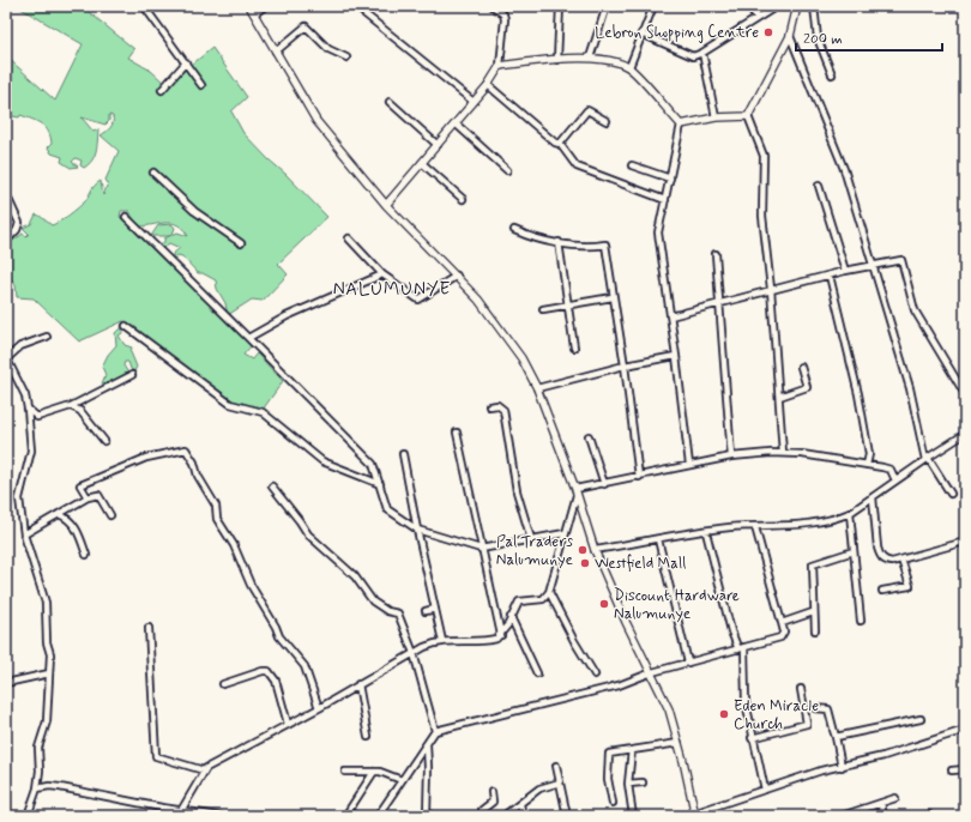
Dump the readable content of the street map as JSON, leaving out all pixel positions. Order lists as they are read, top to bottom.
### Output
{
  "districts": ["NALUMUNYE"],
  "places": [
    "Lebron Shopping Centre",
    "Pal Traders Nalumunye",
    "Westfield Mall",
    "Discount Hardware Nalumunye",
    "Eden Miracle Church"
  ],
  "scale_bar": "200 m"
}
